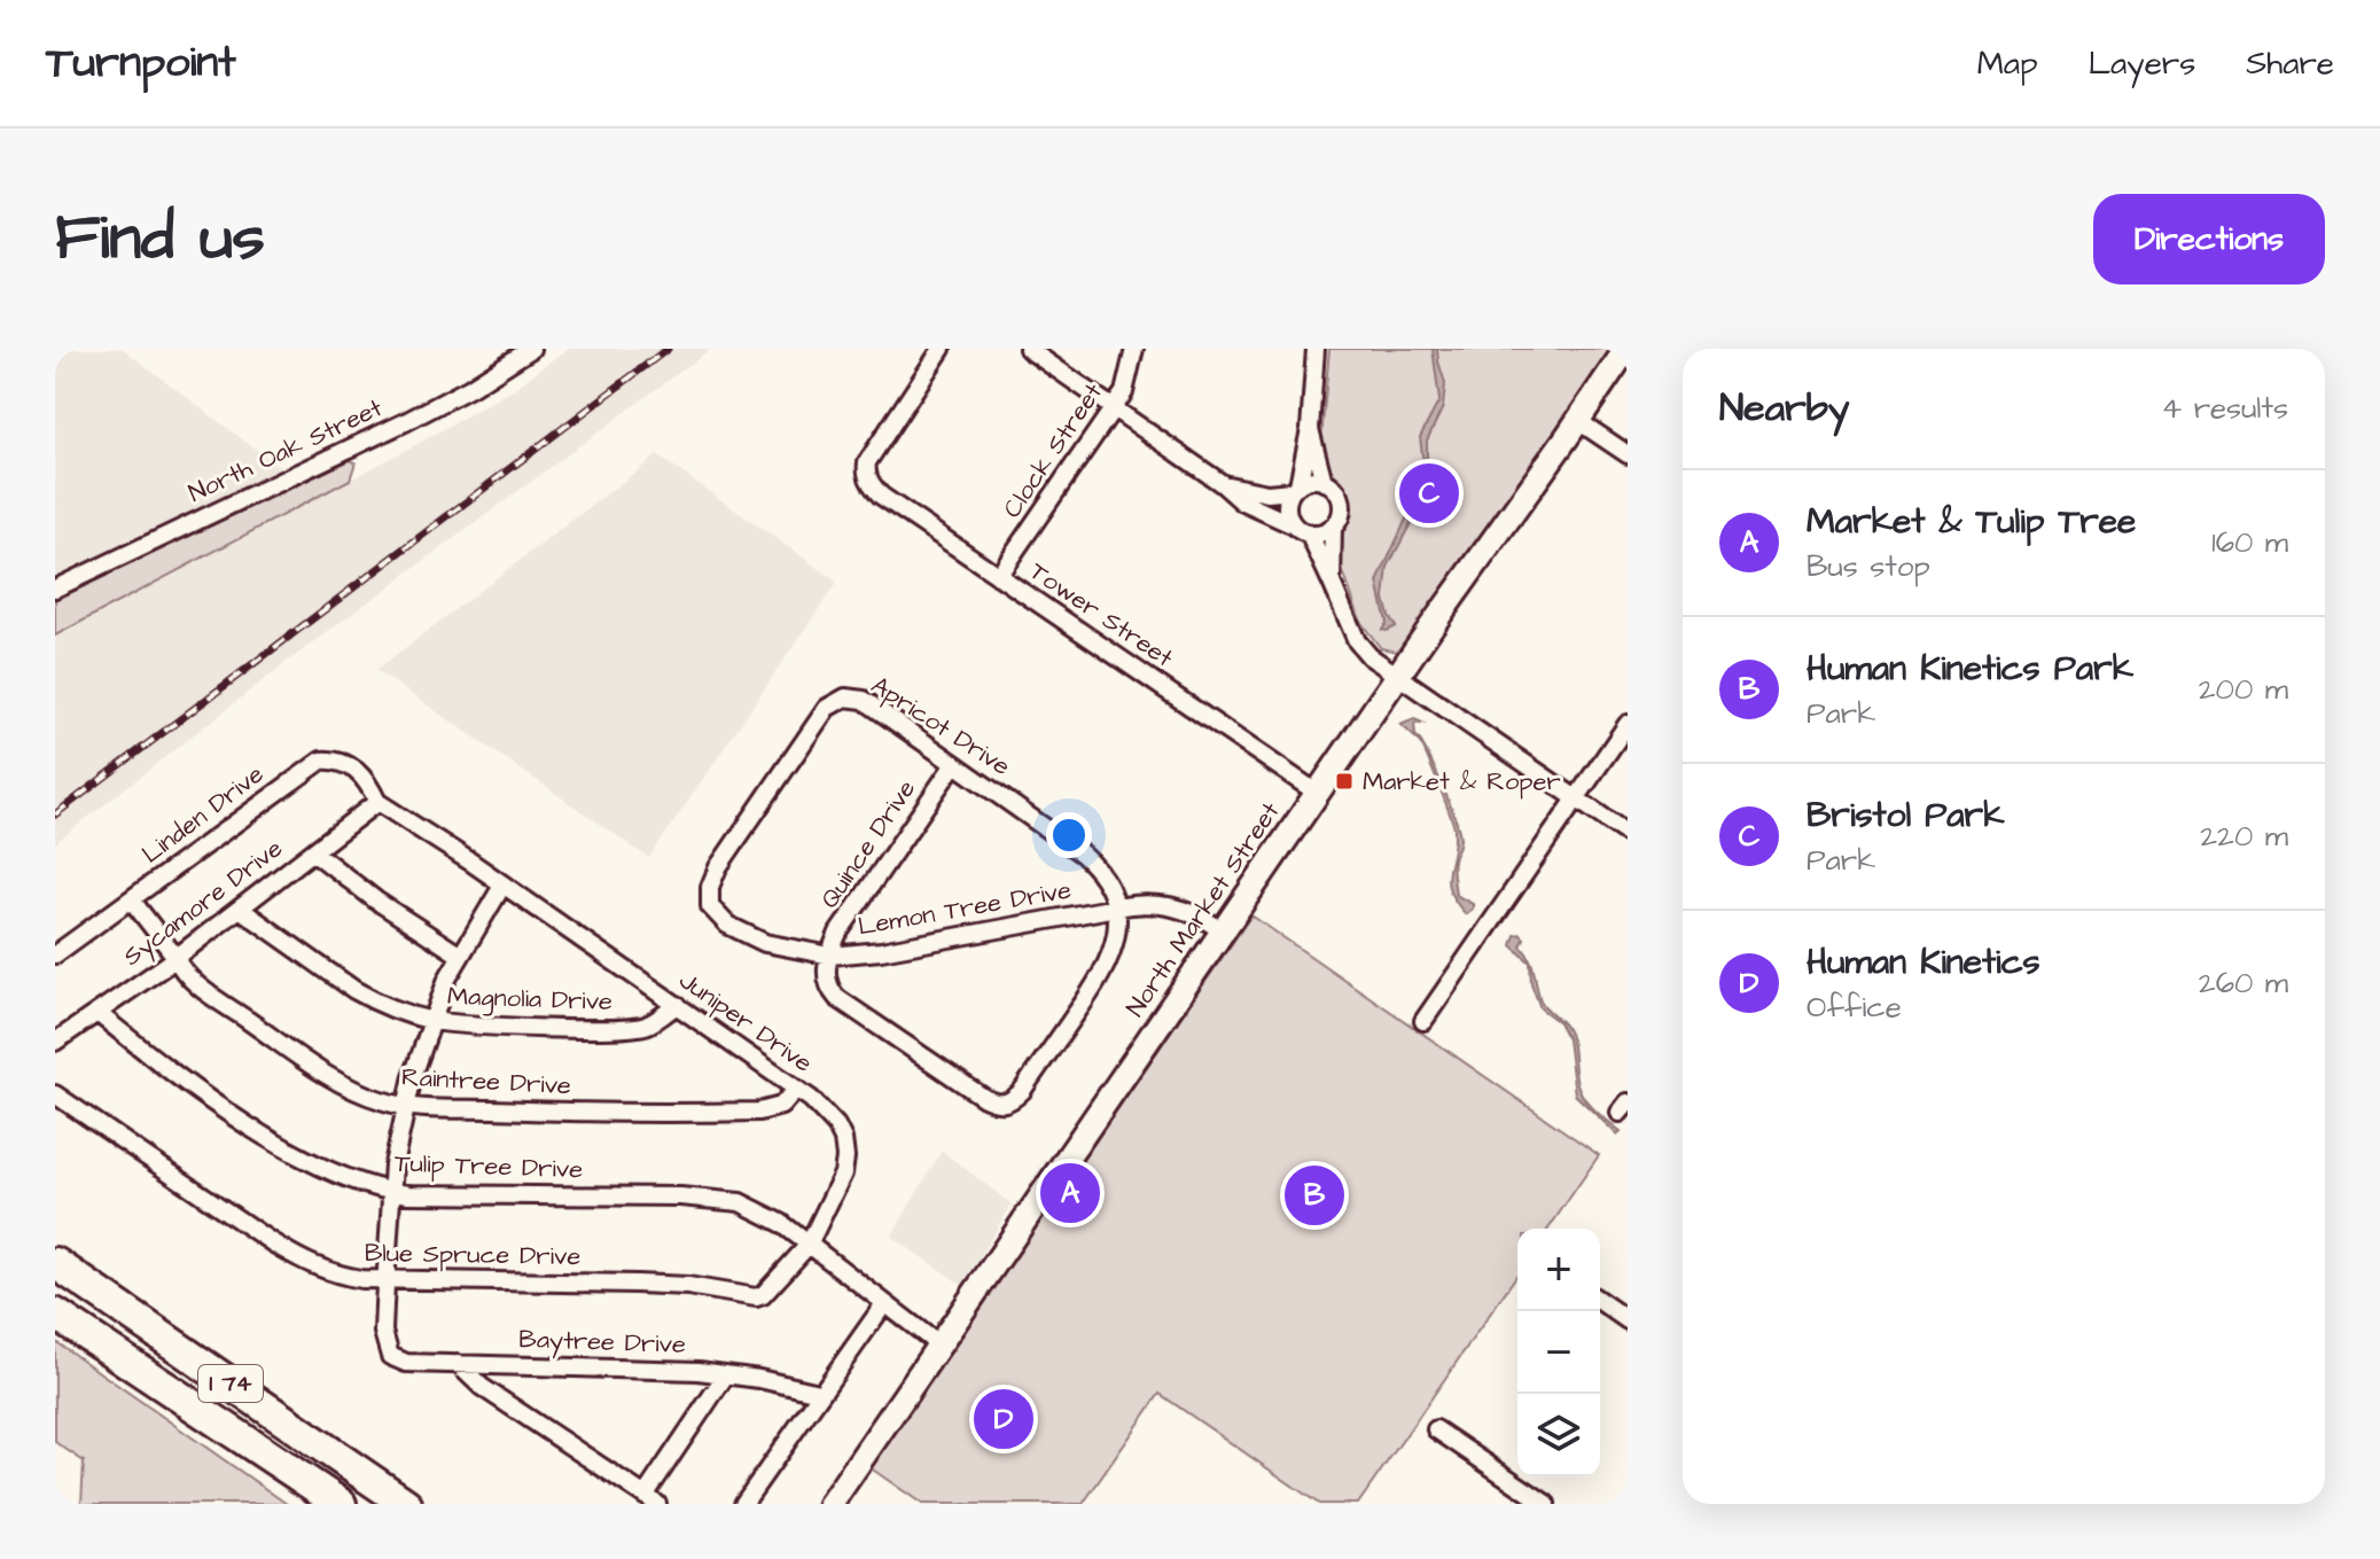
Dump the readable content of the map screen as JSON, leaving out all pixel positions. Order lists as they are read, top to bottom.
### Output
{
  "streets": {
    "highway": ["I 74"],
    "main road": ["North Market Street"],
    "street": [
      "North Oak Street",
      "Clock Street",
      "Tower Street",
      "Apricot Drive",
      "Linden Drive",
      "Quince Drive",
      "Sycamore Drive",
      "Lemon Tree Drive",
      "Magnolia Drive",
      "Juniper Drive",
      "Raintree Drive",
      "Tulip Tree Drive",
      "Blue Spruce Drive",
      "Baytree Drive"
    ]
  },
  "crossings": [
    ["Clock Street", "Tower Street"],
    ["Tower Street", "North Market Street"],
    ["Apricot Drive", "Quince Drive"],
    ["Apricot Drive", "Lemon Tree Drive"],
    ["Linden Drive", "Sycamore Drive"],
    ["Linden Drive", "Juniper Drive"],
    ["Linden Drive", "Raintree Drive"],
    ["Quince Drive", "Lemon Tree Drive"],
    ["Sycamore Drive", "Magnolia Drive"],
    ["Sycamore Drive", "Juniper Drive"],
    ["Sycamore Drive", "Raintree Drive"],
    ["Sycamore Drive", "Tulip Tree Drive"],
    ["Lemon Tree Drive", "North Market Street"],
    ["Magnolia Drive", "Juniper Drive"],
    ["Juniper Drive", "Raintree Drive"],
    ["Juniper Drive", "Tulip Tree Drive"],
    ["Juniper Drive", "Blue Spruce Drive"],
    ["Tulip Tree Drive", "Blue Spruce Drive"],
    ["Blue Spruce Drive", "Baytree Drive"]
  ],
  "places": {
    "transit": ["Market & Roper"]
  },
  "page": {
    "header": "Turnpoint",
    "nav": ["Map", "Layers", "Share"],
    "title": "Find us",
    "buttons": "Directions",
    "heading": ["Nearby", "4 results"],
    "pins": [
      "C",
      "A",
      "B",
      "D"
    ],
    "list": [
      {
        "mark": "A",
        "name": "Market & Tulip Tree",
        "note": "Bus stop",
        "value": "160 m"
      },
      {
        "mark": "B",
        "name": "Human Kinetics Park",
        "note": "Park",
        "value": "200 m"
      },
      {
        "mark": "C",
        "name": "Bristol Park",
        "note": "Park",
        "value": "220 m"
      },
      {
        "mark": "D",
        "name": "Human Kinetics",
        "note": "Office",
        "value": "260 m"
      }
    ],
    "map_buttons": ["+", "−"]
  }
}
